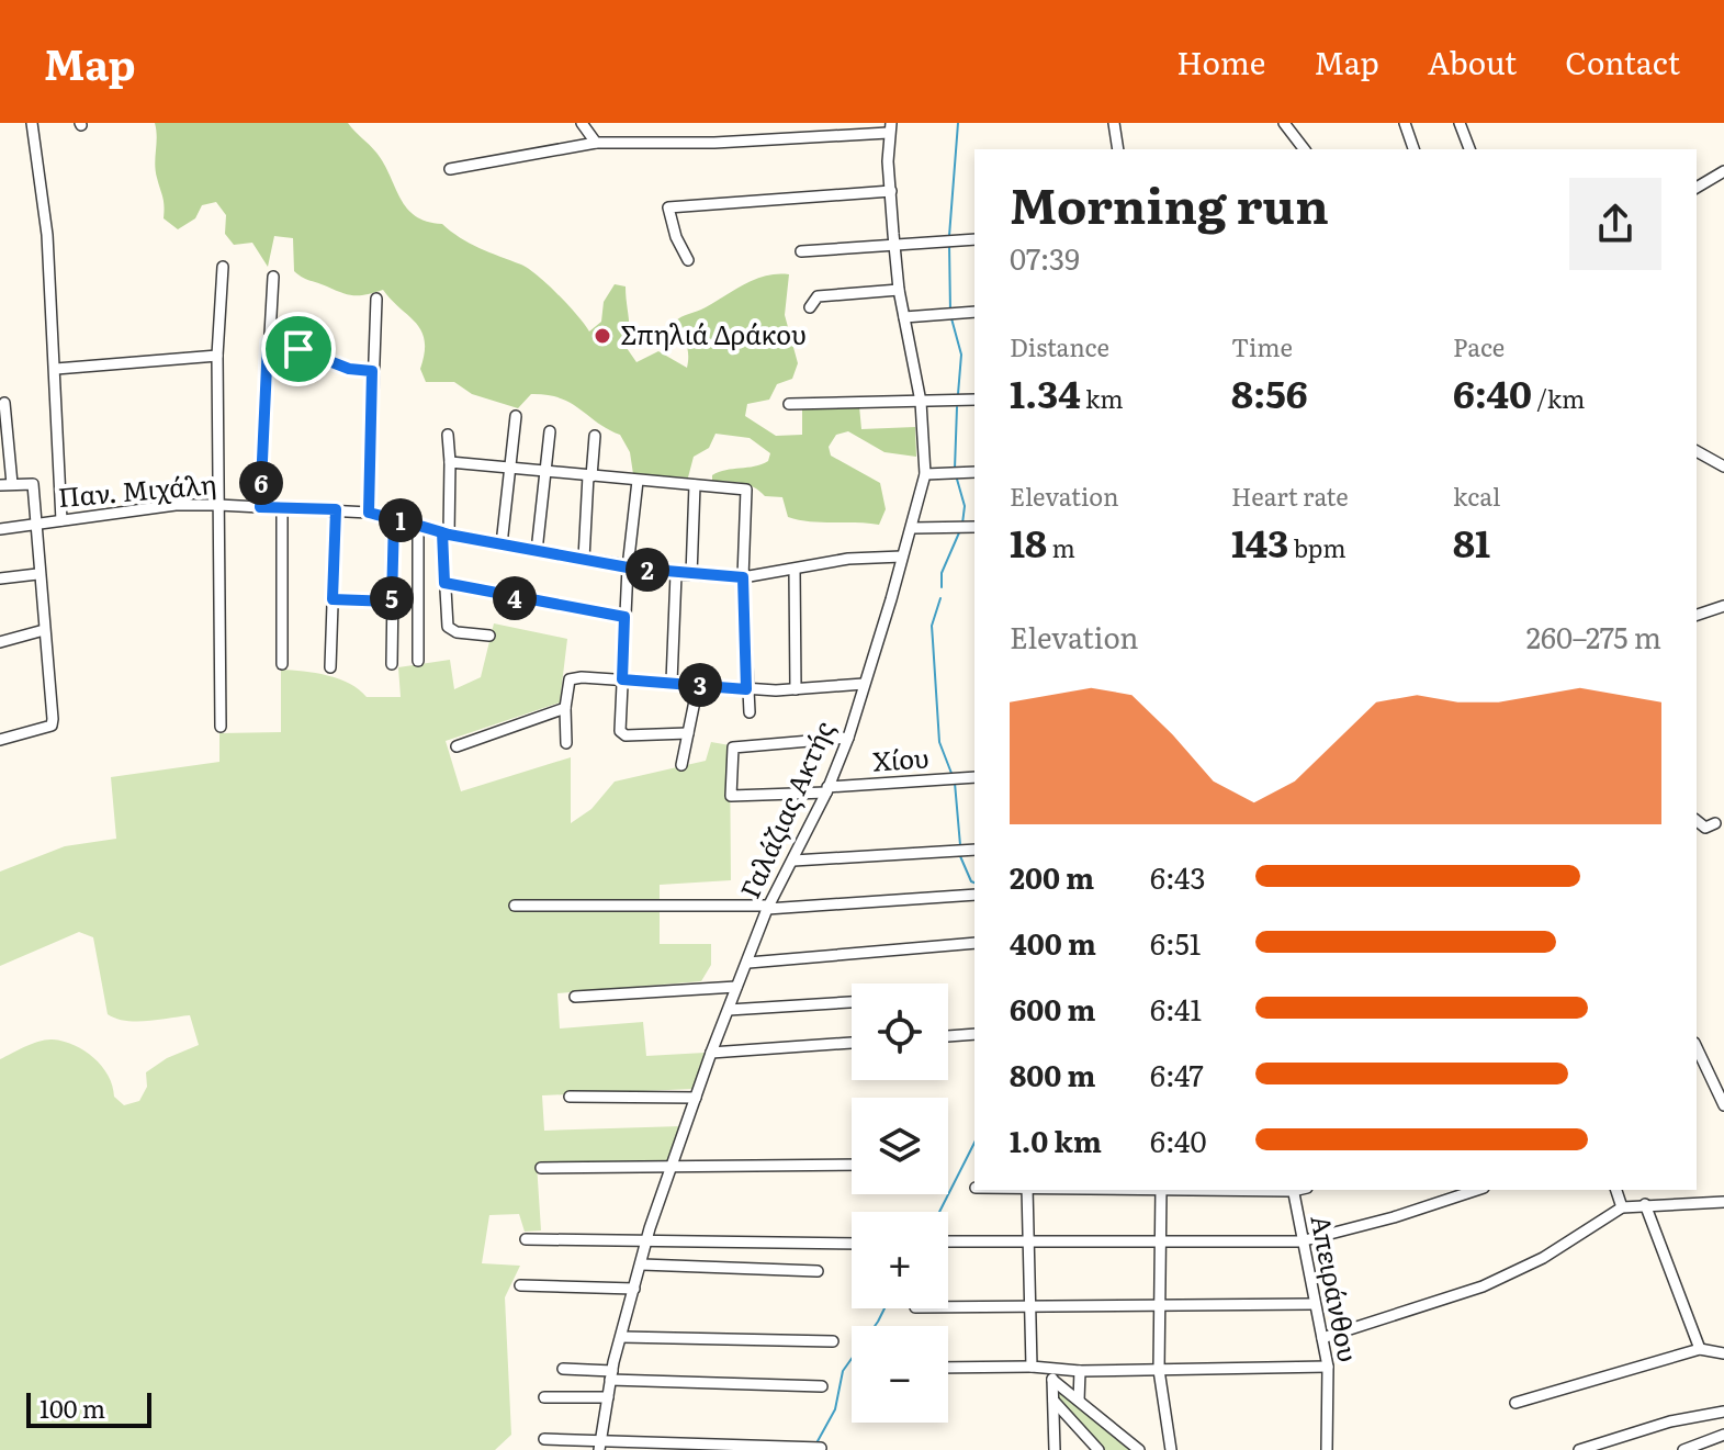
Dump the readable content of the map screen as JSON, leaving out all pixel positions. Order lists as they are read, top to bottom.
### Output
{
  "streets": {
    "street": [
      "Παν. Μιχάλη",
      "Χίου",
      "Γαλάζιας Ακτής",
      "Απειράνθου"
    ]
  },
  "crossings": [
    ["Παν. Μιχάλη", "Γαλάζιας Ακτής"],
    ["Χίου", "Γαλάζιας Ακτής"]
  ],
  "places": ["Σπηλιά Δράκου"],
  "scale_bar": "100 m",
  "page": {
    "header": "Map",
    "nav": [
      "Home",
      "Map",
      "About",
      "Contact"
    ],
    "heading": ["Morning run", "07:39"],
    "stats": [
      ["Distance", "1.34 km"],
      ["Time", "8:56"],
      ["Pace", "6:40 /km"],
      ["Elevation", "18 m"],
      ["Heart rate", "143 bpm"],
      ["kcal", "81"]
    ],
    "pins": [
      "6",
      "1",
      "2",
      "4",
      "5",
      "3"
    ],
    "chart": ["Elevation", "260–275 m"],
    "list": [
      {
        "name": "200 m",
        "note": "6:43"
      },
      {
        "name": "400 m",
        "note": "6:51"
      },
      {
        "name": "600 m",
        "note": "6:41"
      },
      {
        "name": "800 m",
        "note": "6:47"
      },
      {
        "name": "1.0 km",
        "note": "6:40"
      }
    ],
    "map_buttons": ["+", "−"],
    "scale": "100 m"
  }
}
